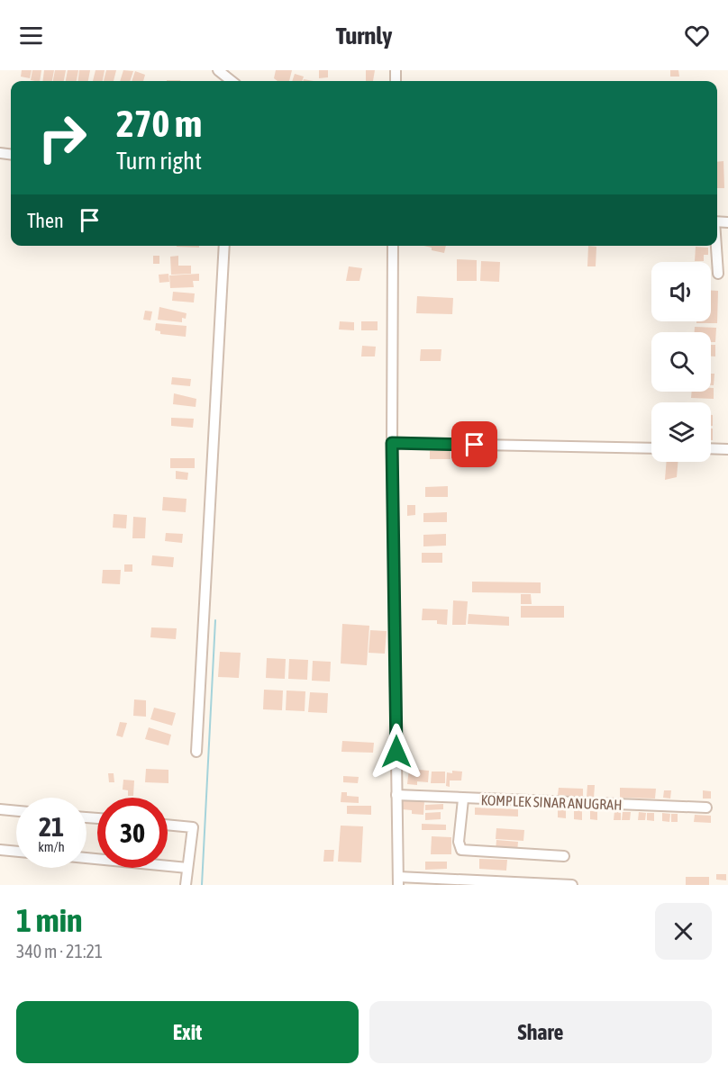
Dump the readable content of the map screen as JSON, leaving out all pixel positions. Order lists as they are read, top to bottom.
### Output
{
  "streets": {
    "street": ["KOMPLEK SINAR ANUGRAH"]
  },
  "page": {
    "header": "Turnly",
    "turn": ["270 m", "Turn right"],
    "then": "Then",
    "speed": "21 km/h",
    "limit": "30",
    "heading": ["1 min", "340 m · 21:21"],
    "buttons": ["Exit", "Share"]
  }
}
